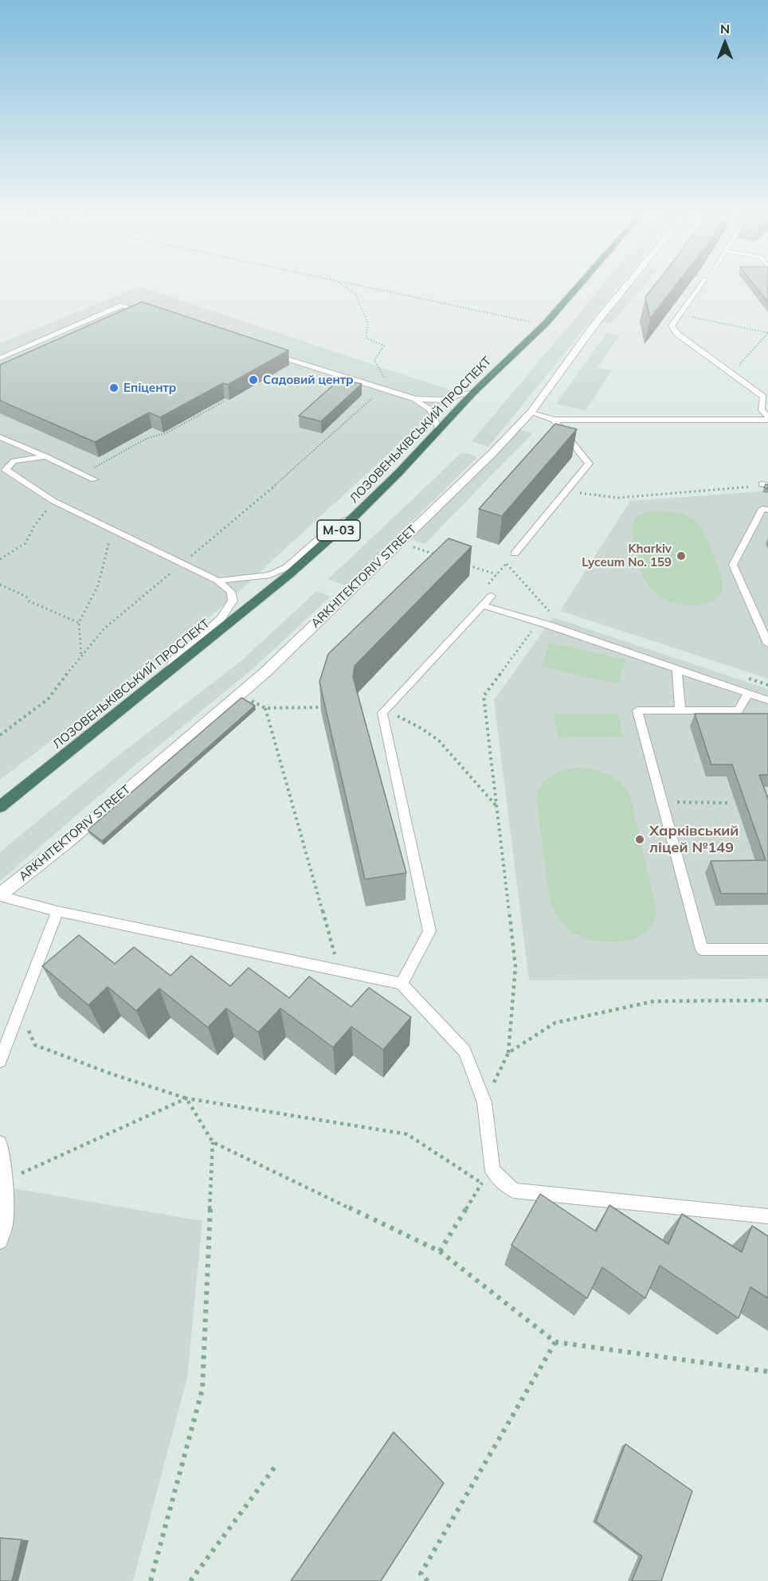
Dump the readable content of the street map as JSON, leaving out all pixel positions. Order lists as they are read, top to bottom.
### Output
{
  "streets": {
    "highway": ["ЛОЗОВЕНЬКІВСЬКИЙ ПРОСПЕКТ", "М-03"],
    "street": ["ARKHITEKTORIV STREET"]
  },
  "places": [
    "Садовий центр",
    "Епіцентр",
    "Kharkiv Lyceum No. 159",
    "Харківський ліцей №149"
  ],
  "north": "top"
}
